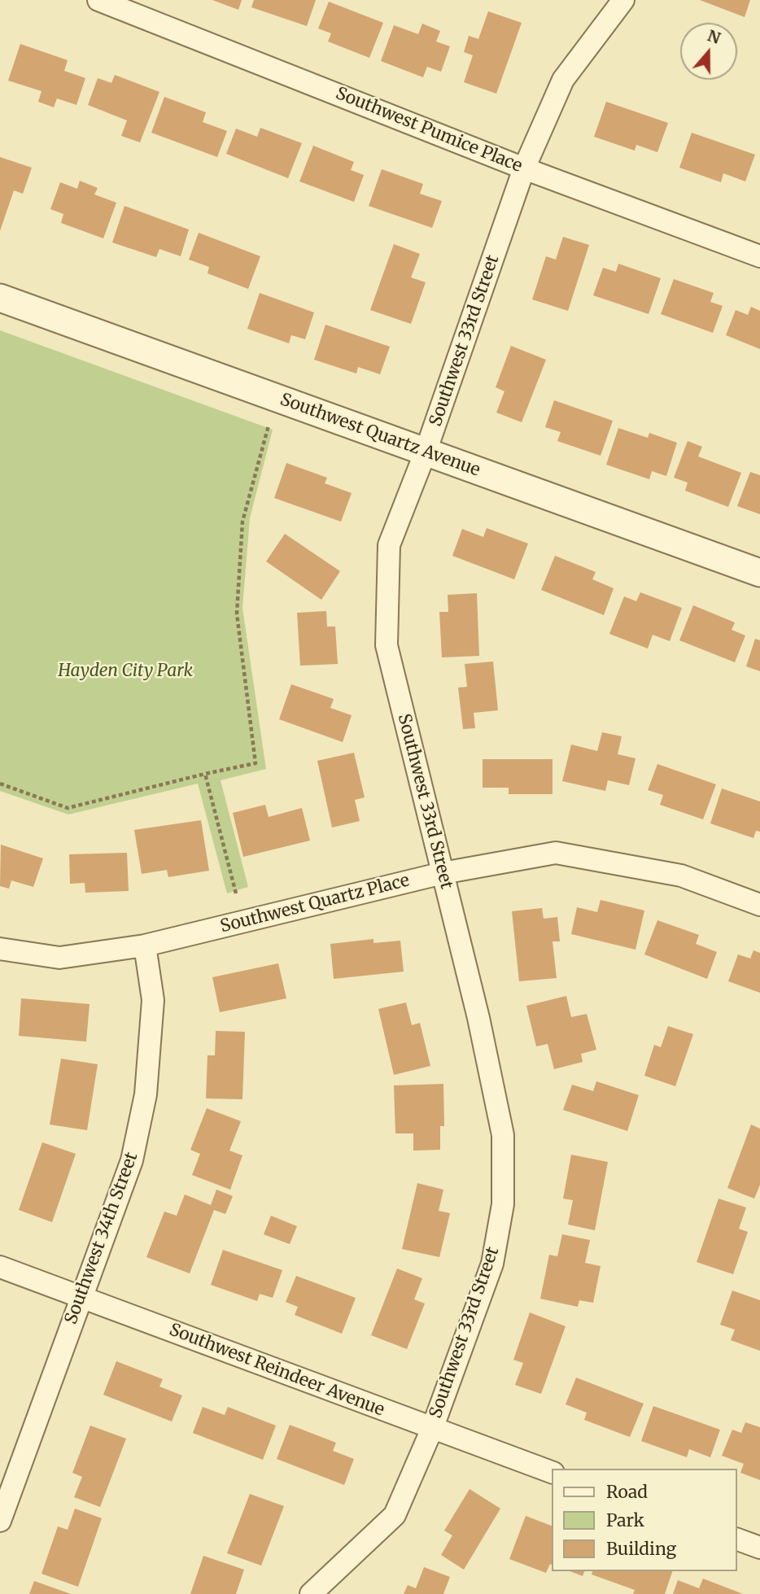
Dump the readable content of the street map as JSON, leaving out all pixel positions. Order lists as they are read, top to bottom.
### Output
{
  "streets": {
    "street": [
      "Southwest Pumice Place",
      "Southwest 33rd Street",
      "Southwest Quartz Avenue",
      "Southwest Quartz Place",
      "Southwest 34th Street",
      "Southwest Reindeer Avenue"
    ]
  },
  "crossings": [
    ["Southwest Pumice Place", "Southwest 33rd Street"],
    ["Southwest 33rd Street", "Southwest Quartz Avenue"],
    ["Southwest 33rd Street", "Southwest Quartz Place"],
    ["Southwest 33rd Street", "Southwest Reindeer Avenue"],
    ["Southwest Quartz Place", "Southwest 34th Street"],
    ["Southwest 34th Street", "Southwest Reindeer Avenue"]
  ],
  "parks": ["Hayden City Park"],
  "legend": ["Road", "Park", "Building"],
  "north": "top"
}
